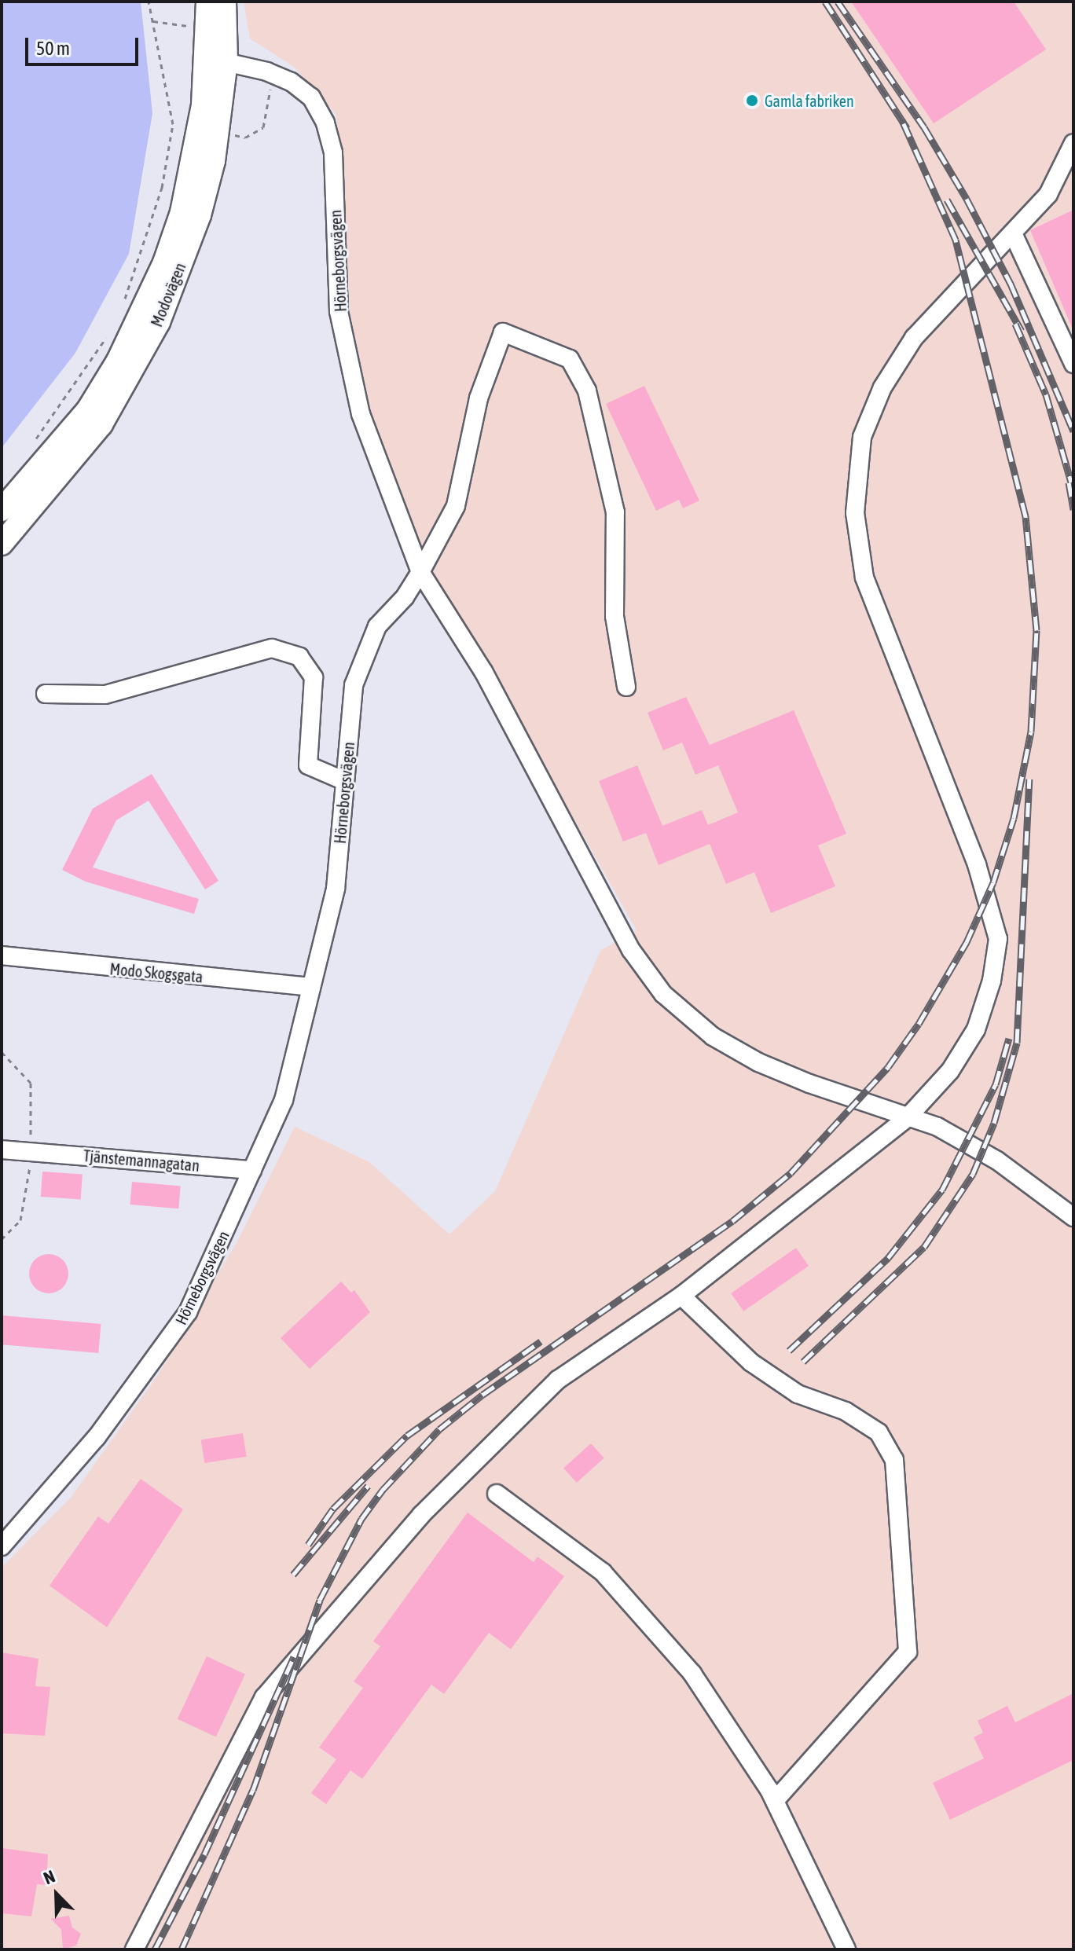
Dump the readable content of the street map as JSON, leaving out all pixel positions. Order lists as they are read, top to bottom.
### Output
{
  "streets": {
    "main road": ["Modovägen"],
    "street": ["Hörneborgsvägen", "Modo Skogsgata", "Tjänstemannagatan"]
  },
  "crossings": [
    ["Hörneborgsvägen", "Modovägen"],
    ["Hörneborgsvägen", "Modo Skogsgata"],
    ["Hörneborgsvägen", "Tjänstemannagatan"]
  ],
  "places": ["Gamla fabriken"],
  "scale_bar": "50 m",
  "north": "top left"
}
